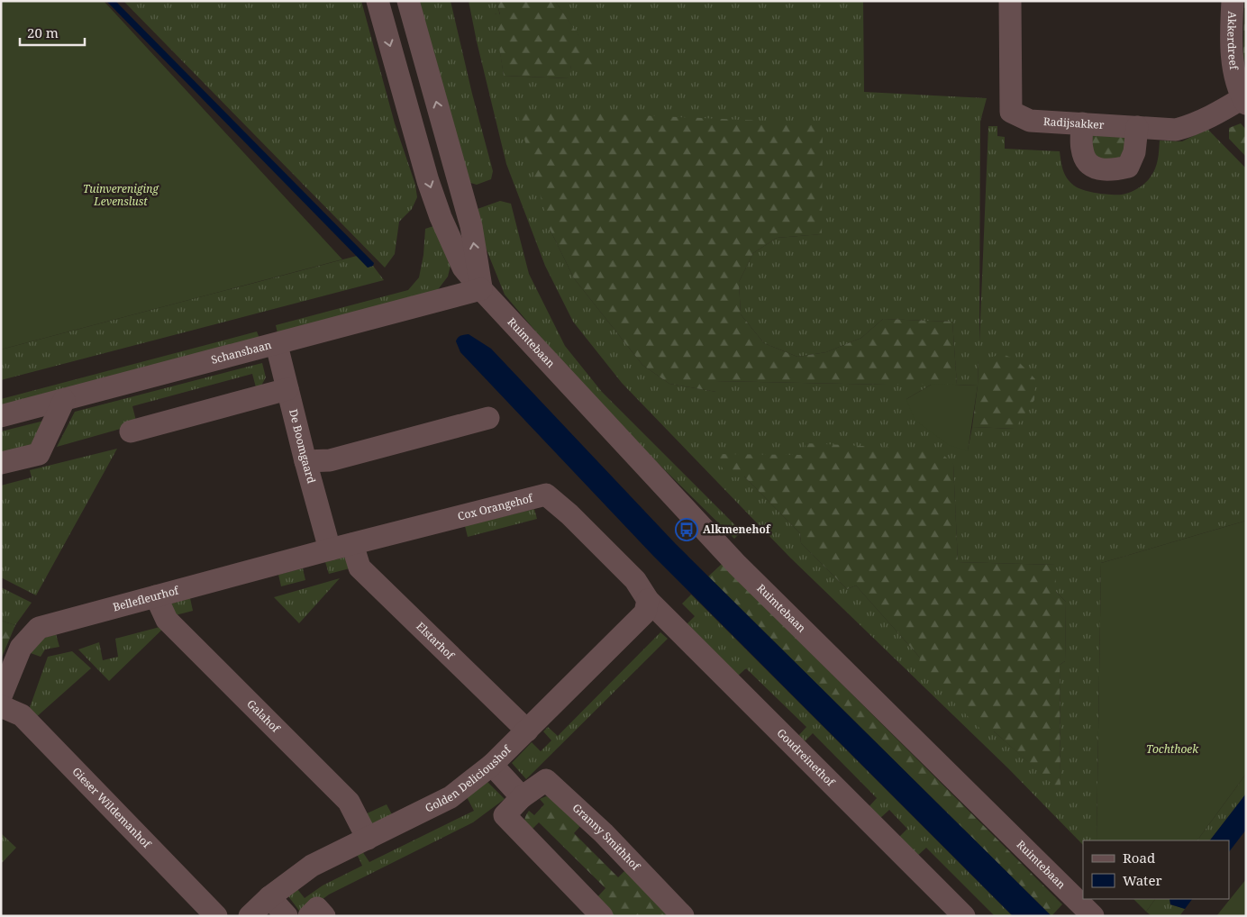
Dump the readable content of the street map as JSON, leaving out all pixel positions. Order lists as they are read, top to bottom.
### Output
{
  "streets": {
    "street": [
      "Akkerdreef",
      "Radijsakker",
      "Ruimtebaan",
      "Schansbaan",
      "De Boomgaard",
      "Cox Orangehof",
      "Bellefleurhof",
      "Elstarhof",
      "Galahof",
      "Goudreinethof",
      "Golden Delicioushof",
      "Gieser Wildemanhof",
      "Granny Smithhof"
    ]
  },
  "crossings": [
    ["Akkerdreef", "Radijsakker"],
    ["Ruimtebaan", "Schansbaan"],
    ["Schansbaan", "De Boomgaard"],
    ["De Boomgaard", "Cox Orangehof"],
    ["De Boomgaard", "Bellefleurhof"],
    ["Cox Orangehof", "Bellefleurhof"],
    ["Cox Orangehof", "Elstarhof"],
    ["Cox Orangehof", "Goudreinethof"],
    ["Cox Orangehof", "Golden Delicioushof"],
    ["Bellefleurhof", "Galahof"],
    ["Elstarhof", "Golden Delicioushof"],
    ["Galahof", "Golden Delicioushof"],
    ["Goudreinethof", "Golden Delicioushof"]
  ],
  "parks": ["Tuinvereniging Levenslust", "Tochthoek"],
  "places": {
    "bus stop": ["Alkmenehof"]
  },
  "legend": ["Road", "Water"],
  "scale_bar": "20 m"
}
